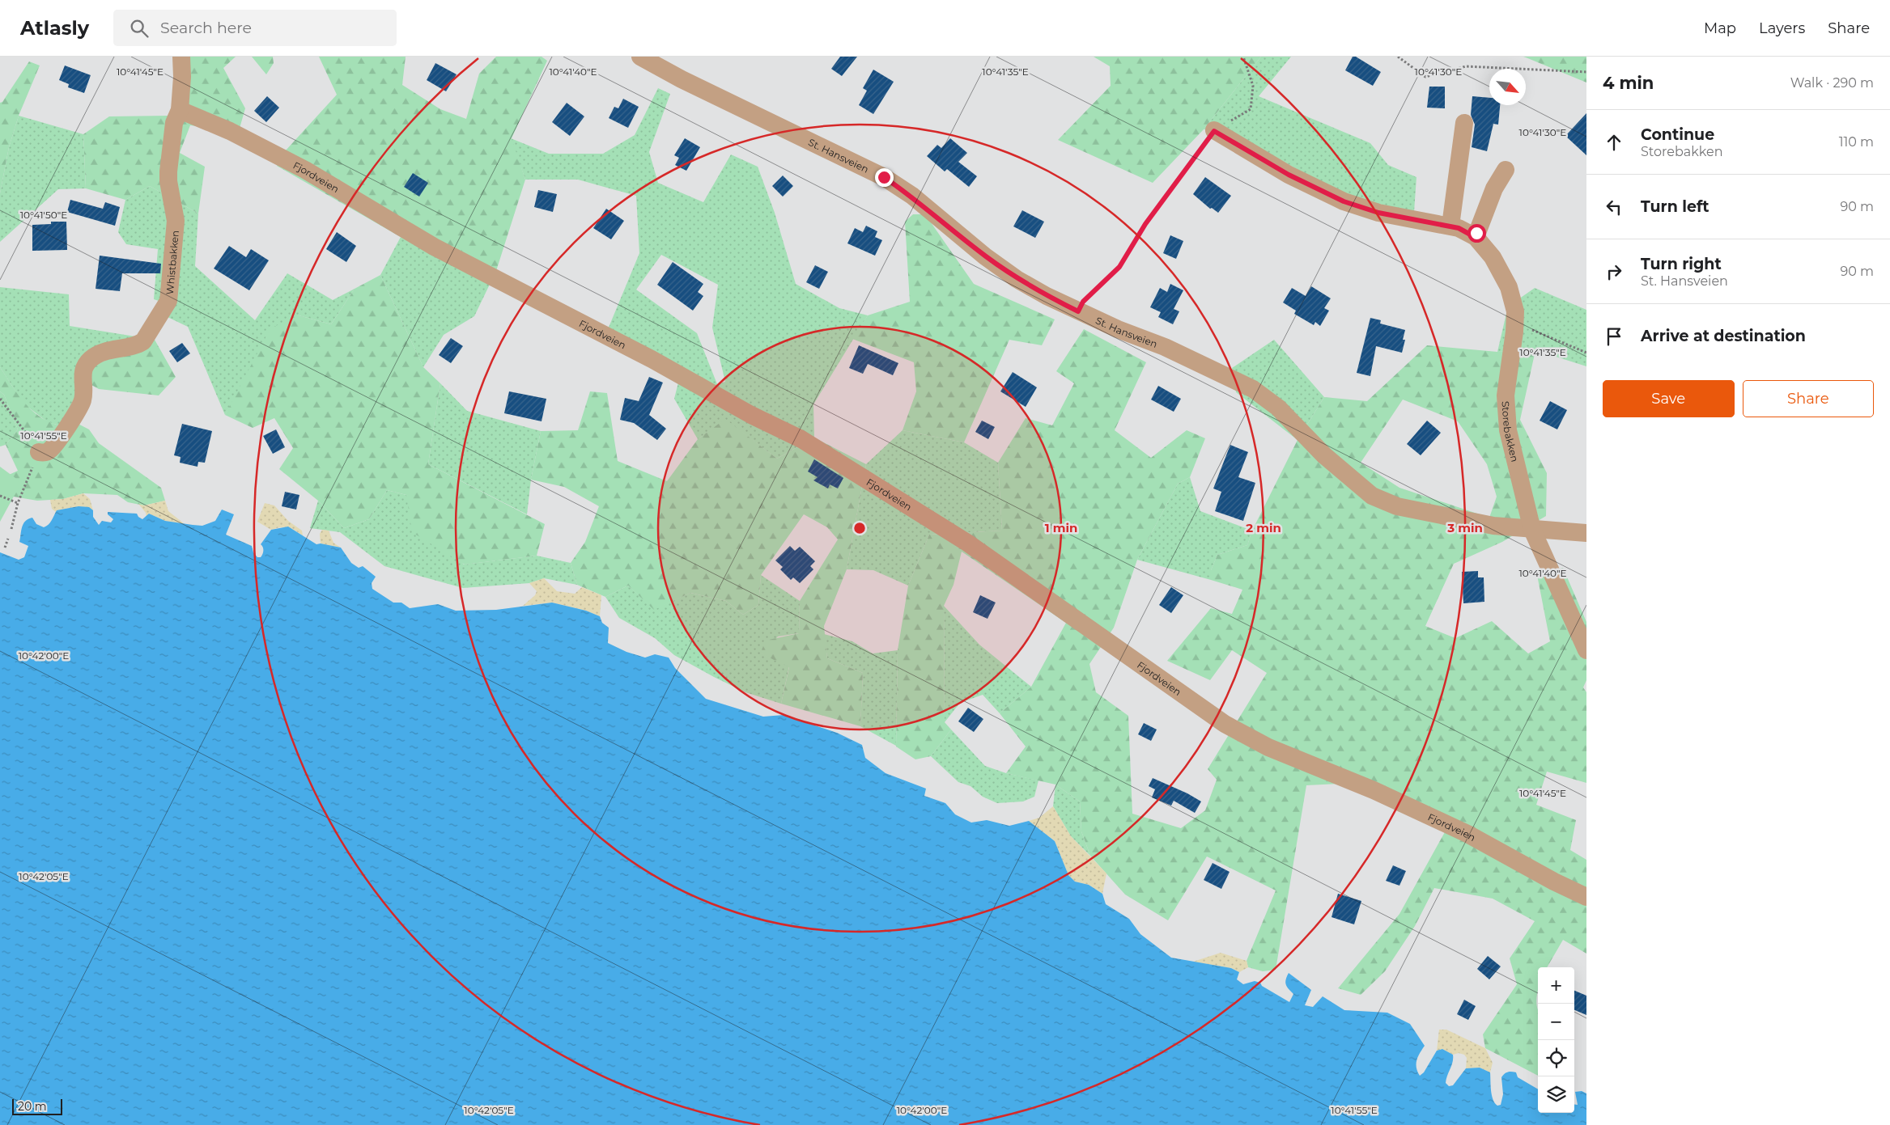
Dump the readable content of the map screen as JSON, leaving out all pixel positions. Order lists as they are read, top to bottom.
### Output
{
  "streets": {
    "street": [
      "St. Hansveien",
      "Fjordveien",
      "Whistbakken",
      "Storebakken"
    ]
  },
  "crossings": [
    ["St. Hansveien", "Storebakken"],
    ["Fjordveien", "Whistbakken"]
  ],
  "scale_bar": "20 m",
  "north": "bottom right",
  "page": {
    "header": "Atlasly",
    "search": "Search here",
    "nav": ["Map", "Layers", "Share"],
    "heading": ["4 min", "Walk · 290 m"],
    "list": [
      ["Continue", "Storebakken", "110 m"],
      ["Turn left", "90 m"],
      ["Turn right", "St. Hansveien", "90 m"],
      "Arrive at destination"
    ],
    "buttons": ["Save", "Share"],
    "map_buttons": ["+", "−"],
    "scale": "20 m"
  },
  "coordinates": [
    "10°41'45\"E",
    "10°41'40\"E",
    "10°41'35\"E",
    "10°41'30\"E",
    "10°41'50\"E",
    "10°41'55\"E",
    "10°42'00\"E",
    "10°42'05\"E"
  ],
  "rings": ["1 min", "2 min", "3 min"]
}
